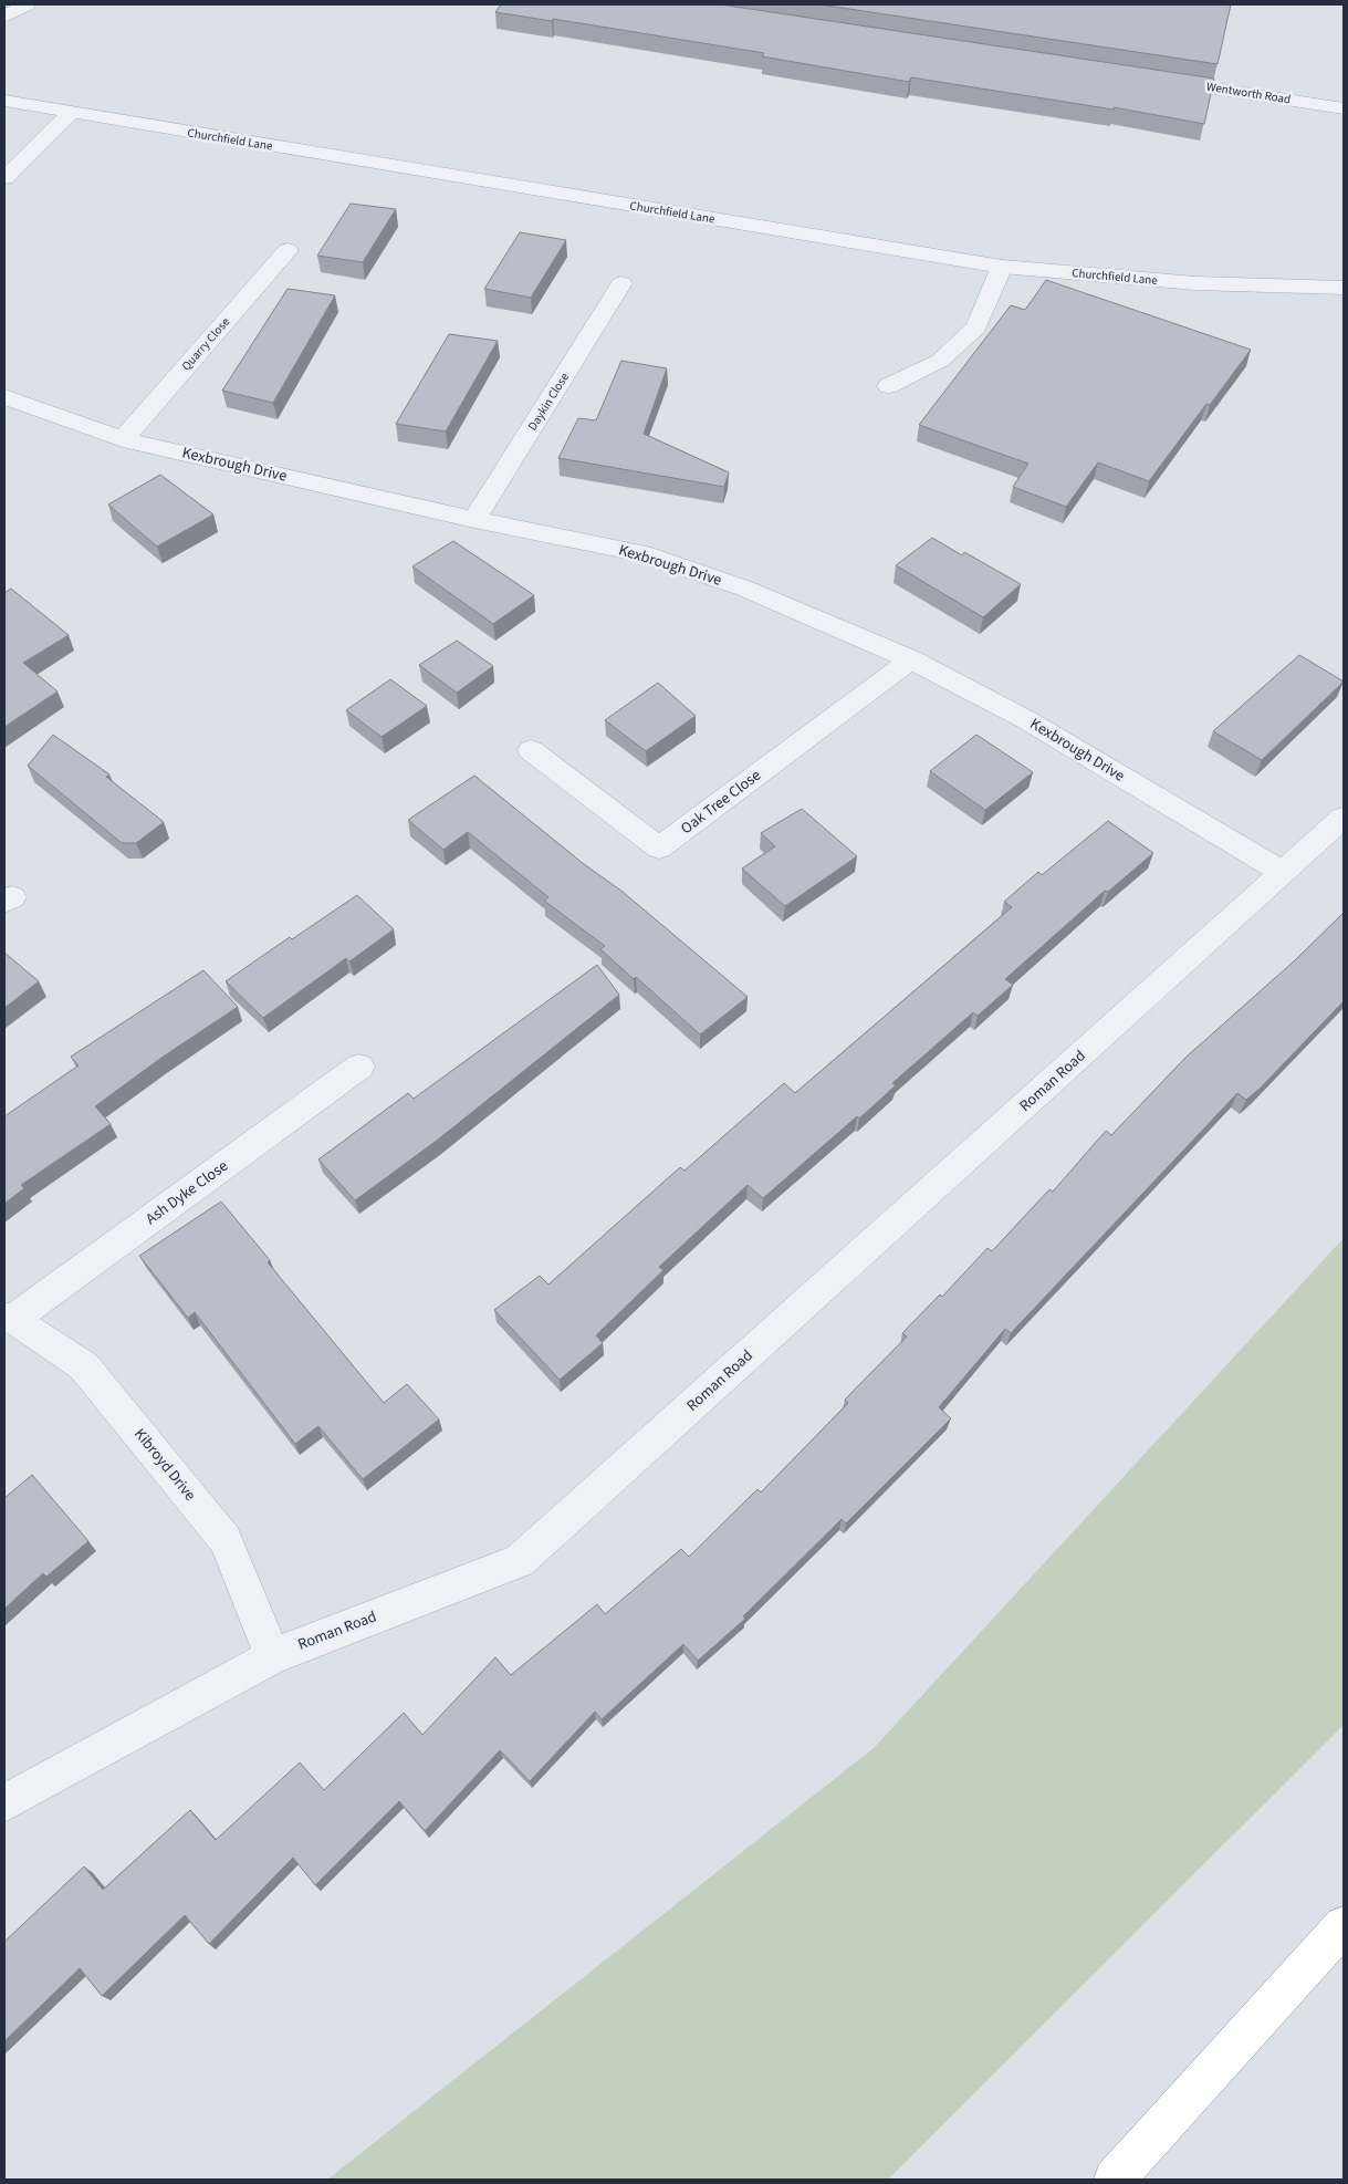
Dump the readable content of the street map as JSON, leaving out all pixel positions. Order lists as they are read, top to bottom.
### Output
{
  "streets": {
    "street": [
      "Wentworth Road",
      "Churchfield Lane",
      "Quarry Close",
      "Daykin Close",
      "Kexbrough Drive",
      "Oak Tree Close",
      "Roman Road",
      "Ash Dyke Close",
      "Kibroyd Drive"
    ]
  },
  "crossings": [
    ["Quarry Close", "Kexbrough Drive"],
    ["Daykin Close", "Kexbrough Drive"],
    ["Kexbrough Drive", "Oak Tree Close"],
    ["Kexbrough Drive", "Roman Road"],
    ["Roman Road", "Kibroyd Drive"],
    ["Ash Dyke Close", "Kibroyd Drive"]
  ]
}
